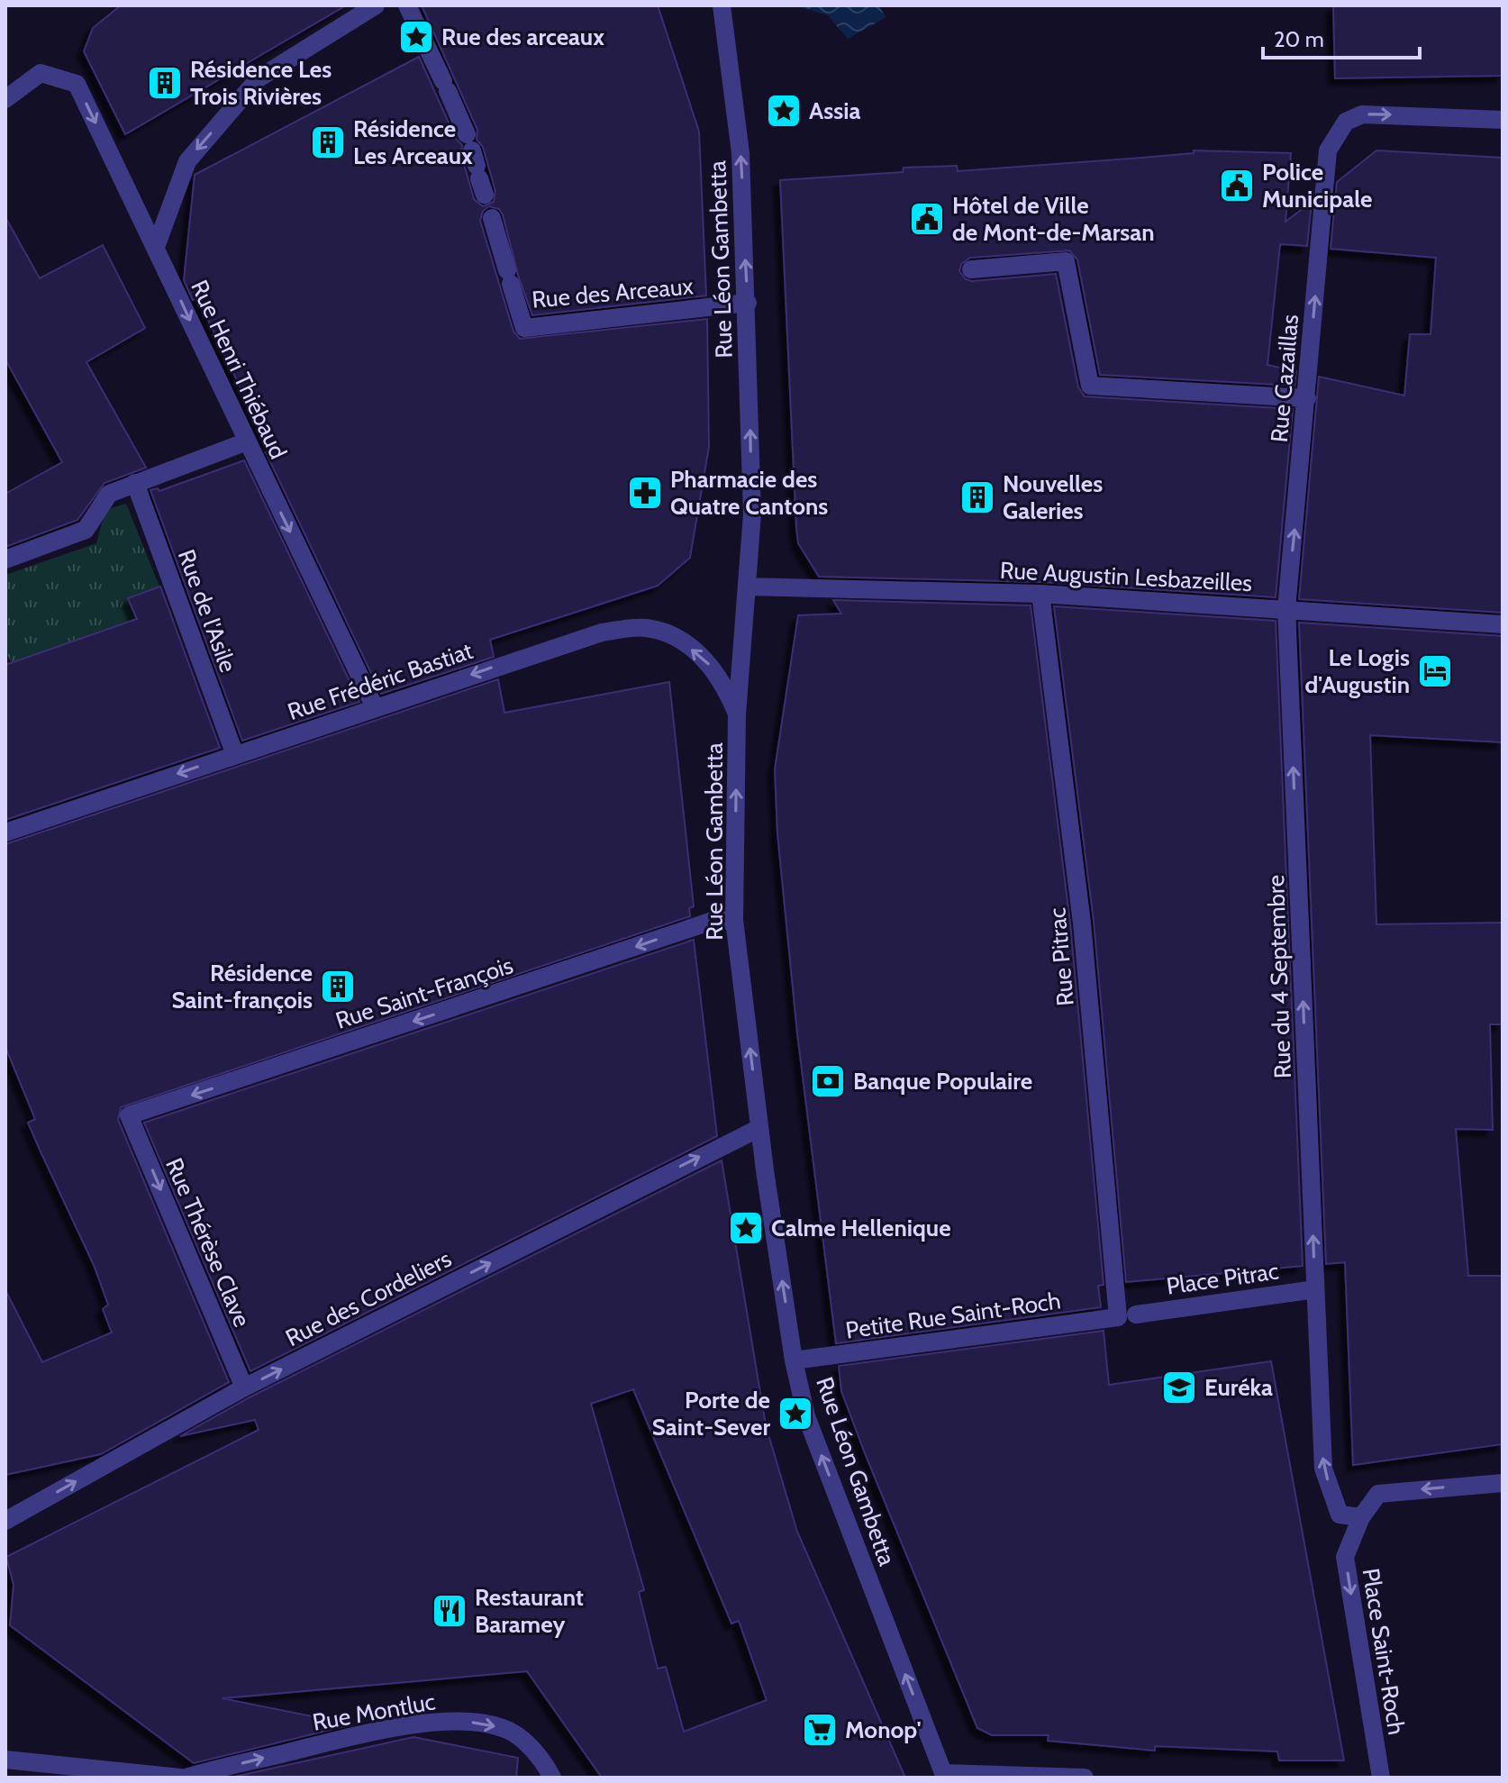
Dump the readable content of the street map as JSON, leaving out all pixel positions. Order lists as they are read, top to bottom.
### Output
{
  "streets": {
    "street": [
      "Rue Léon Gambetta",
      "Rue des Arceaux",
      "Rue Henri Thiébaud",
      "Rue Cazaillas",
      "Rue Augustin Lesbazeilles",
      "Rue de l'Asile",
      "Rue Frédéric Bastiat",
      "Rue Pitrac",
      "Rue du 4 Septembre",
      "Rue Saint-François",
      "Rue Thérèse Clave",
      "Place Pitrac",
      "Rue des Cordeliers",
      "Petite Rue Saint-Roch",
      "Place Saint-Roch",
      "Rue Montluc"
    ]
  },
  "crossings": [
    ["Rue Léon Gambetta", "Rue des Arceaux"],
    ["Rue Léon Gambetta", "Rue Augustin Lesbazeilles"],
    ["Rue Léon Gambetta", "Rue Frédéric Bastiat"],
    ["Rue Léon Gambetta", "Rue Saint-François"],
    ["Rue Léon Gambetta", "Rue des Cordeliers"],
    ["Rue Léon Gambetta", "Petite Rue Saint-Roch"],
    ["Rue Henri Thiébaud", "Rue Frédéric Bastiat"],
    ["Rue Cazaillas", "Rue Augustin Lesbazeilles"],
    ["Rue Cazaillas", "Rue du 4 Septembre"],
    ["Rue Augustin Lesbazeilles", "Rue Pitrac"],
    ["Rue Augustin Lesbazeilles", "Rue du 4 Septembre"],
    ["Rue de l'Asile", "Rue Frédéric Bastiat"],
    ["Rue Pitrac", "Place Pitrac"],
    ["Rue Pitrac", "Petite Rue Saint-Roch"],
    ["Rue du 4 Septembre", "Place Pitrac"],
    ["Rue du 4 Septembre", "Place Saint-Roch"],
    ["Rue Saint-François", "Rue Thérèse Clave"],
    ["Rue Thérèse Clave", "Rue des Cordeliers"],
    ["Place Pitrac", "Petite Rue Saint-Roch"]
  ],
  "one_way": [
    "Rue Léon Gambetta",
    "Rue Henri Thiébaud",
    "Rue Cazaillas",
    "Rue Frédéric Bastiat",
    "Rue du 4 Septembre",
    "Rue Saint-François",
    "Rue Thérèse Clave",
    "Rue des Cordeliers",
    "Rue Montluc"
  ],
  "places": {
    "place": [
      "Rue des arceaux",
      "Assia",
      "Calme Hellenique",
      "Porte de Saint-Sever"
    ],
    "building": [
      "Résidence Les Trois Rivières",
      "Résidence Les Arceaux",
      "Nouvelles Galeries",
      "Résidence Saint-françois"
    ],
    "public building": ["Police Municipale", "Hôtel de Ville de Mont-de-Marsan"],
    "pharmacy": ["Pharmacie des Quatre Cantons"],
    "hotel": ["Le Logis d'Augustin"],
    "bank": ["Banque Populaire"],
    "school or university": ["Euréka"],
    "restaurant": ["Restaurant Baramey"],
    "supermarket": ["Monop'"]
  },
  "scale_bar": "20 m"
}
